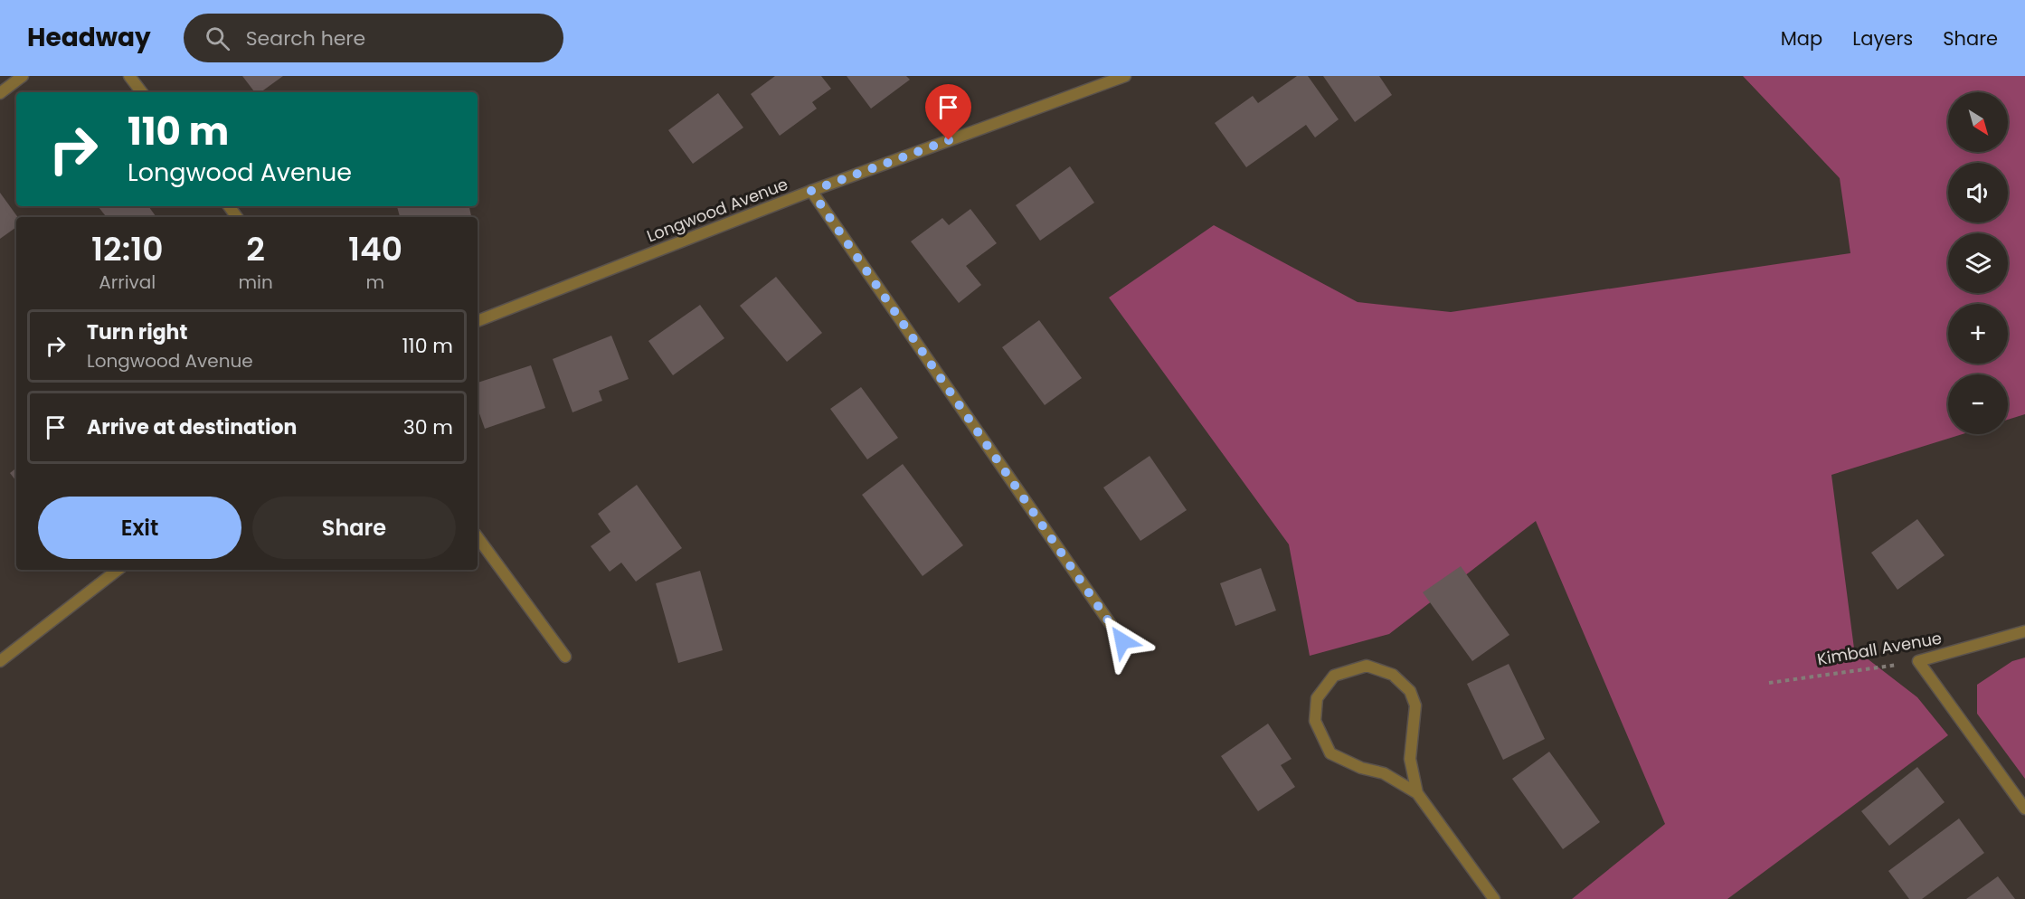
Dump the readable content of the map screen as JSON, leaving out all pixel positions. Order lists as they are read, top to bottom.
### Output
{
  "streets": {
    "street": ["Longwood Avenue", "Kimball Avenue"]
  },
  "north": "bottom right",
  "page": {
    "header": "Headway",
    "search": "Search here",
    "nav": ["Map", "Layers", "Share"],
    "map_buttons": ["+", "−"],
    "turn": ["110 m", "Longwood Avenue"],
    "eta": [
      "12:10",
      "Arrival",
      "2",
      "min",
      "140",
      "m"
    ],
    "list": [
      {
        "name": "Turn right",
        "note": "Longwood Avenue",
        "value": "110 m"
      },
      {
        "name": "Arrive at destination",
        "value": "30 m"
      }
    ],
    "buttons": ["Exit", "Share"]
  }
}
